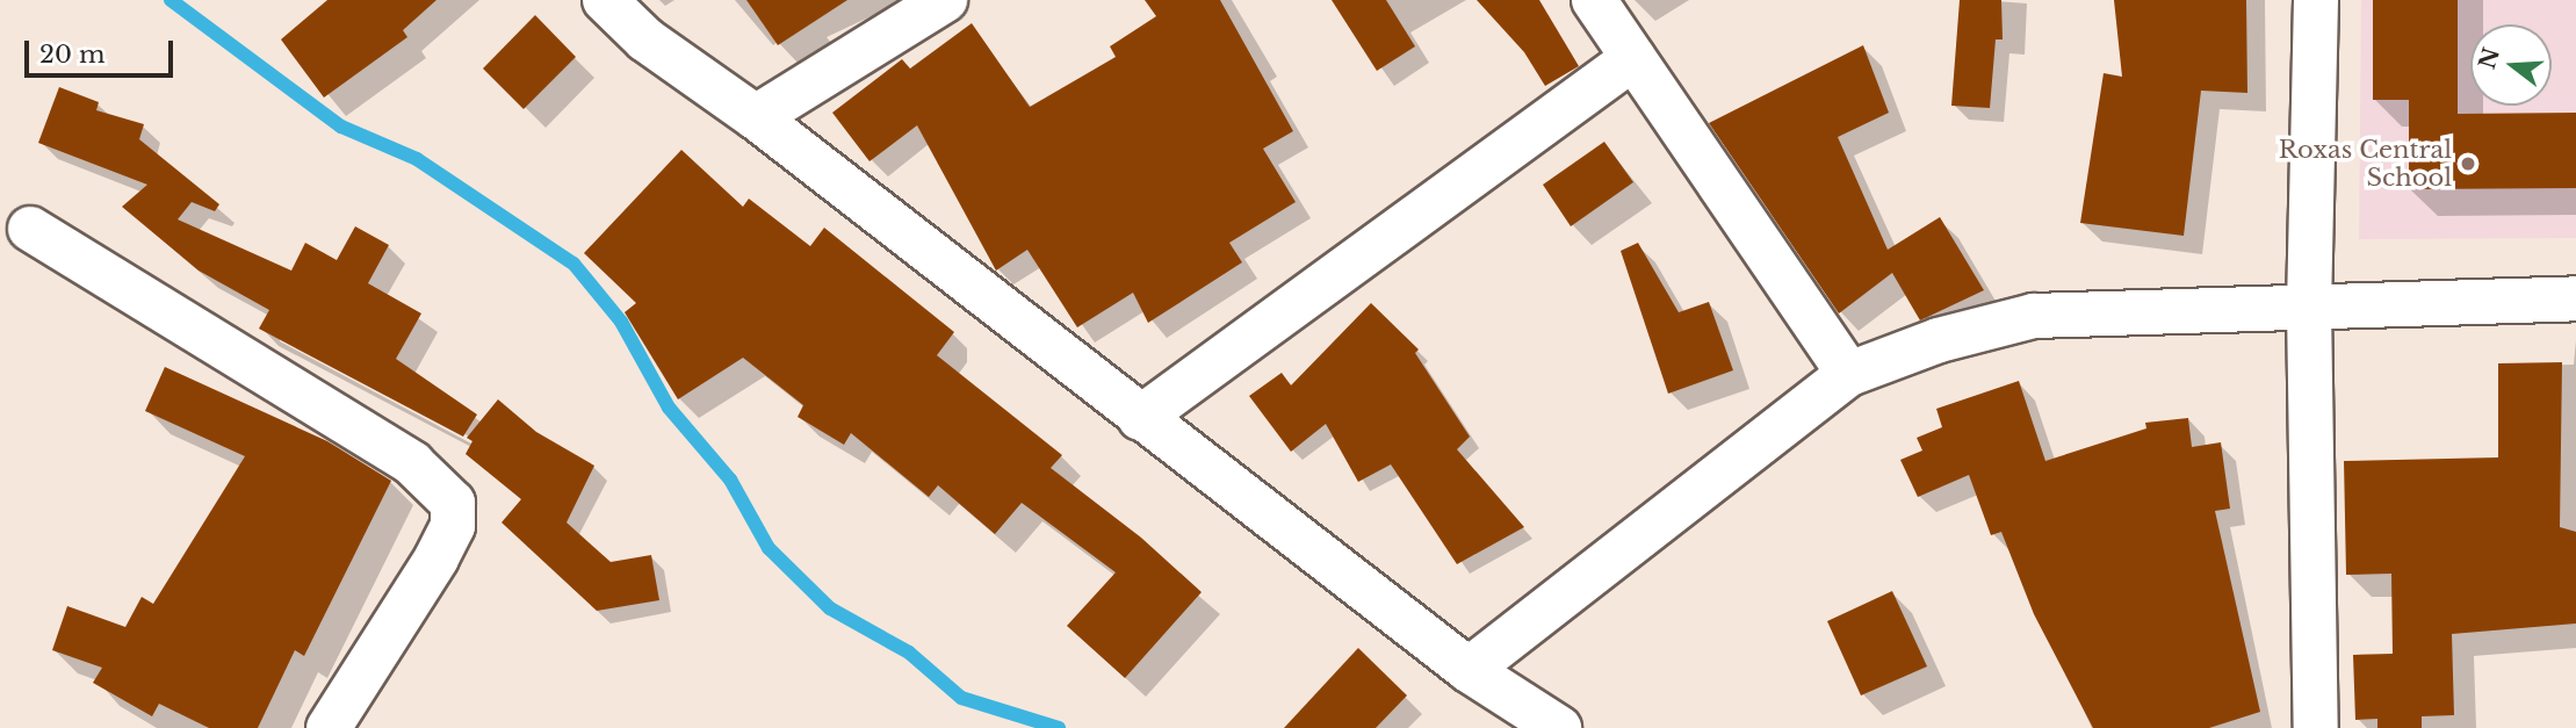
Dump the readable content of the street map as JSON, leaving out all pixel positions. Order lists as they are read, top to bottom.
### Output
{
  "places": ["Roxas Central School"],
  "scale_bar": "20 m",
  "north": "left"
}
